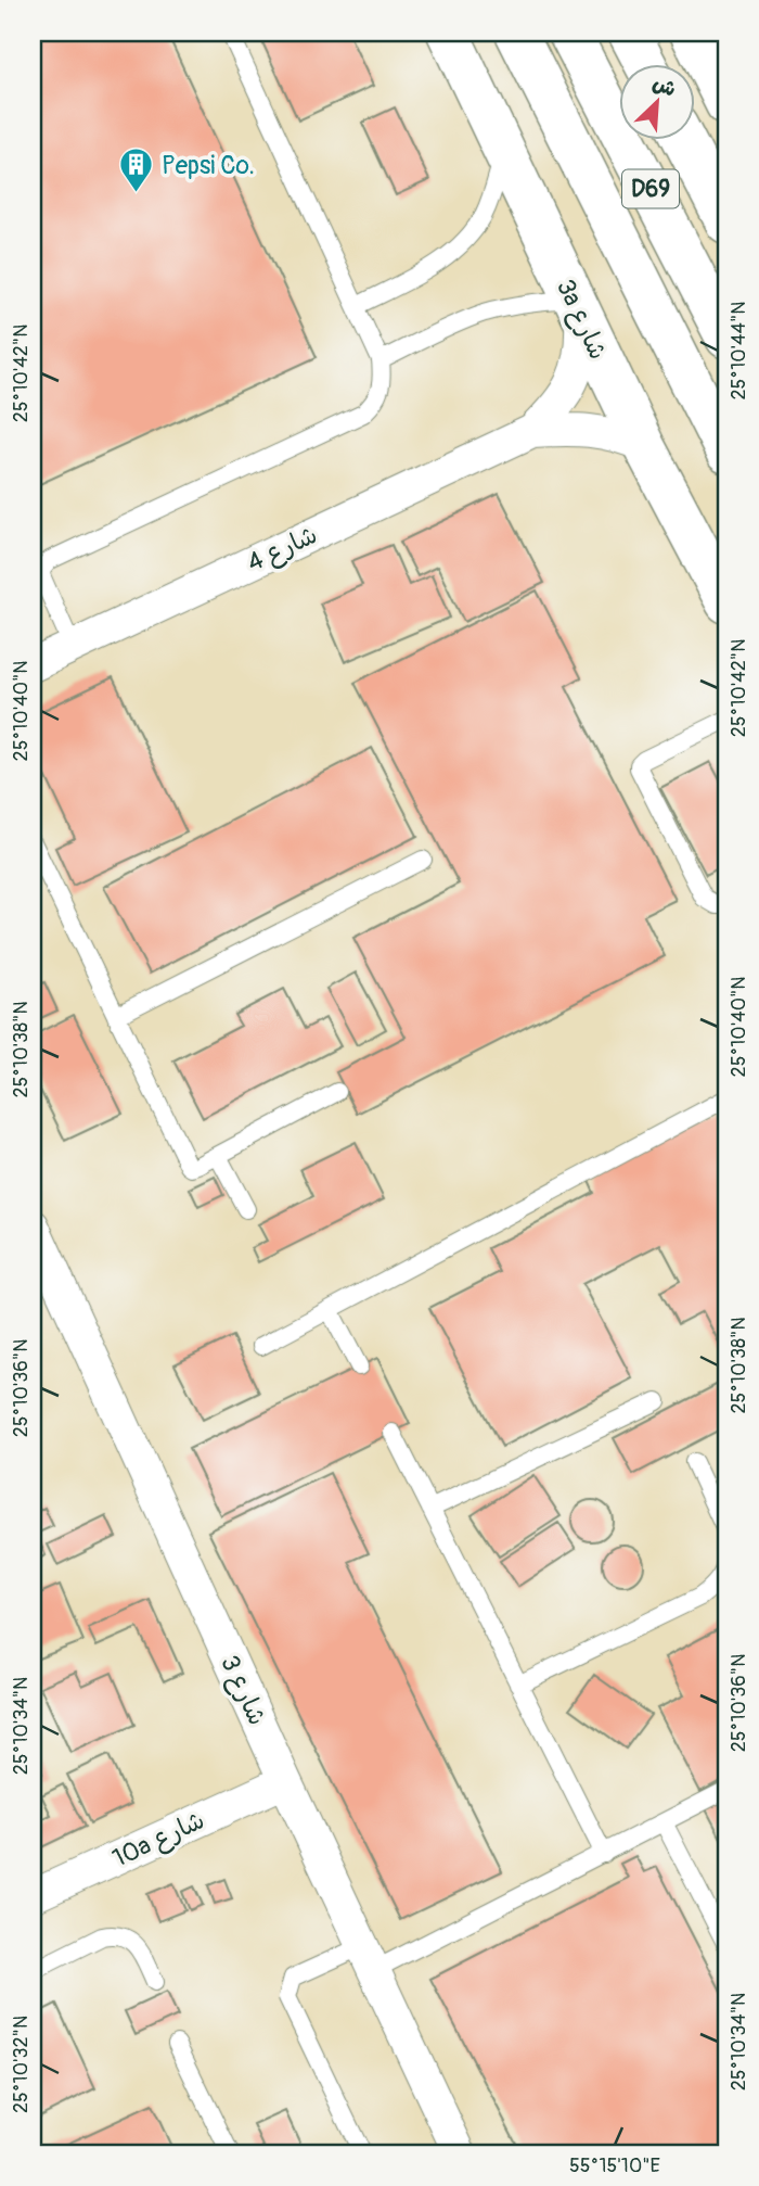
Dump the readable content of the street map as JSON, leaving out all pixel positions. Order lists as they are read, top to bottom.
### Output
{
  "streets": {
    "main road": ["D69", "3a شارع"],
    "street": ["شارع 4", "شارع 3", "10a شارع"]
  },
  "crossings": [
    ["3a شارع", "شارع 4"],
    ["شارع 3", "10a شارع"]
  ],
  "places": {
    "building": ["Pepsi Co."]
  },
  "north": "top right",
  "coordinates": [
    "25°10'44\"N",
    "25°10'42\"N",
    "25°10'40\"N",
    "25°10'38\"N",
    "25°10'36\"N",
    "25°10'34\"N",
    "25°10'32\"N",
    "55°15'10\"E"
  ]
}
